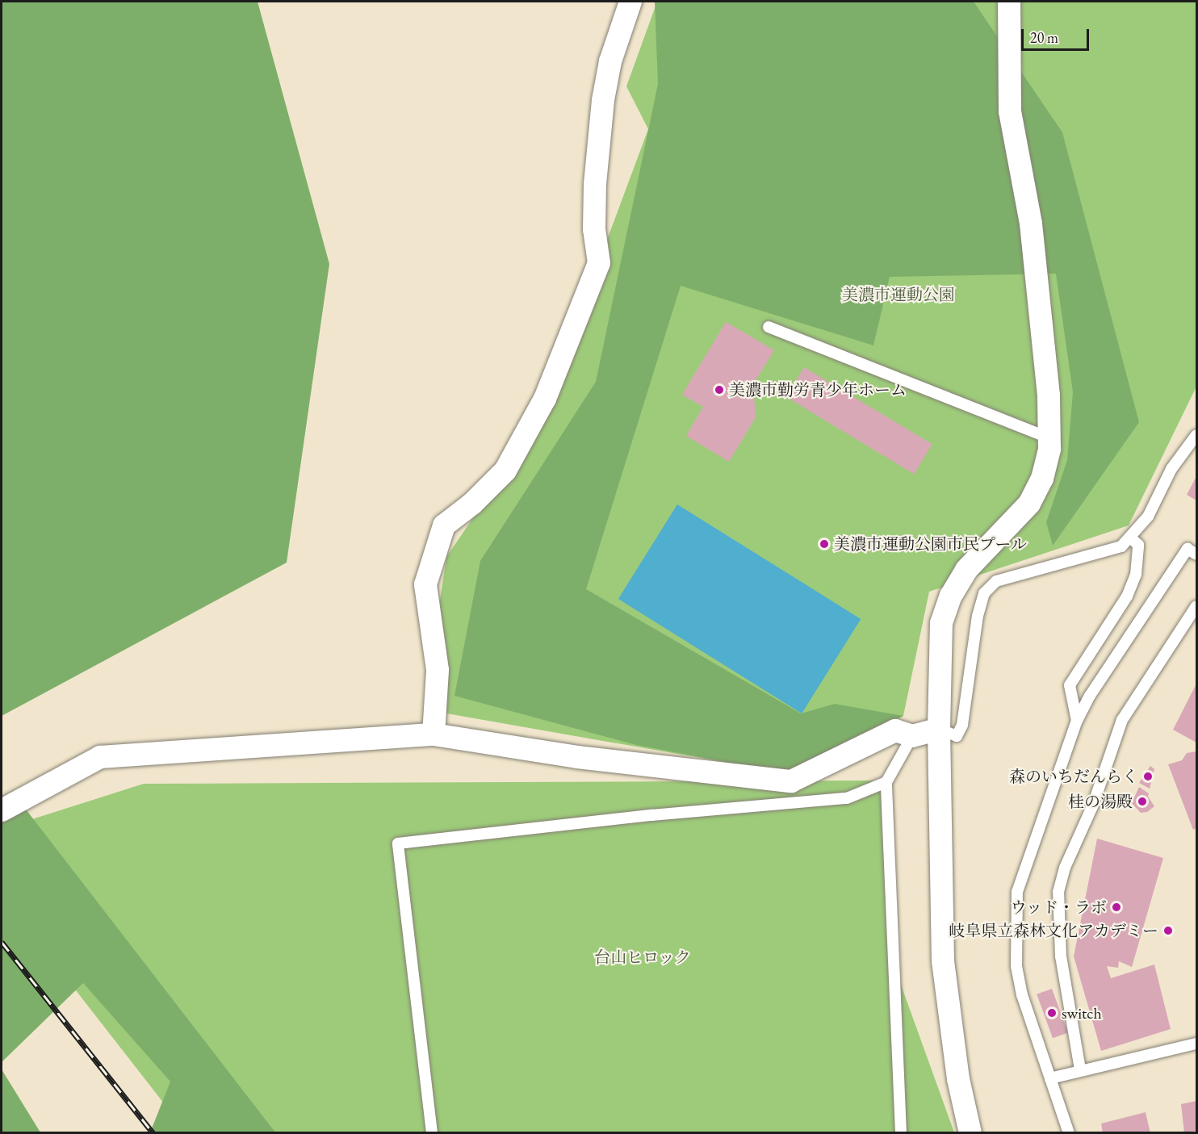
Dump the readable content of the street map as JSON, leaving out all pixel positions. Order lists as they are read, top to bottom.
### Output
{
  "parks": ["美濃市運動公園", "台山ヒロック"],
  "places": [
    "美濃市勤労青少年ホーム",
    "美濃市運動公園市民プール",
    "森のいちだんらく",
    "桂の湯殿",
    "ウッド・ラボ",
    "岐阜県立森林文化アカデミー",
    "switch"
  ],
  "scale_bar": "20 m"
}
